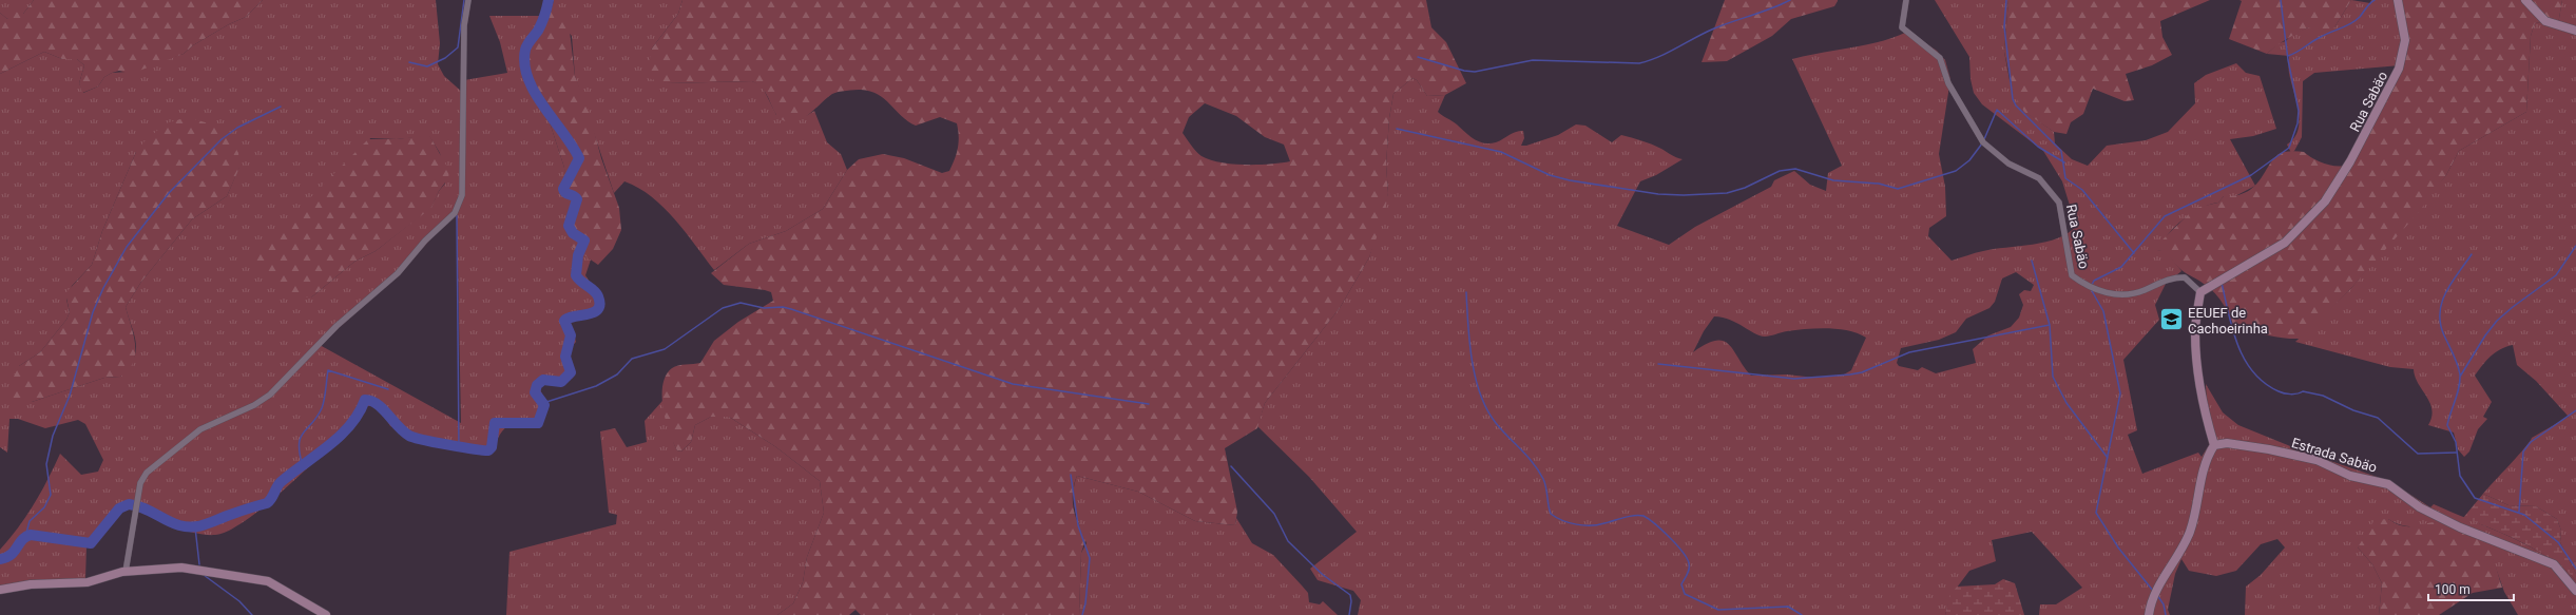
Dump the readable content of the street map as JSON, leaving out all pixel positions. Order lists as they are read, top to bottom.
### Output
{
  "streets": {
    "street": ["Rua Sabäo", "Estrada Sabäo"]
  },
  "places": {
    "school or university": ["EEUEF de Cachoeirinha"]
  },
  "scale_bar": "100 m"
}
